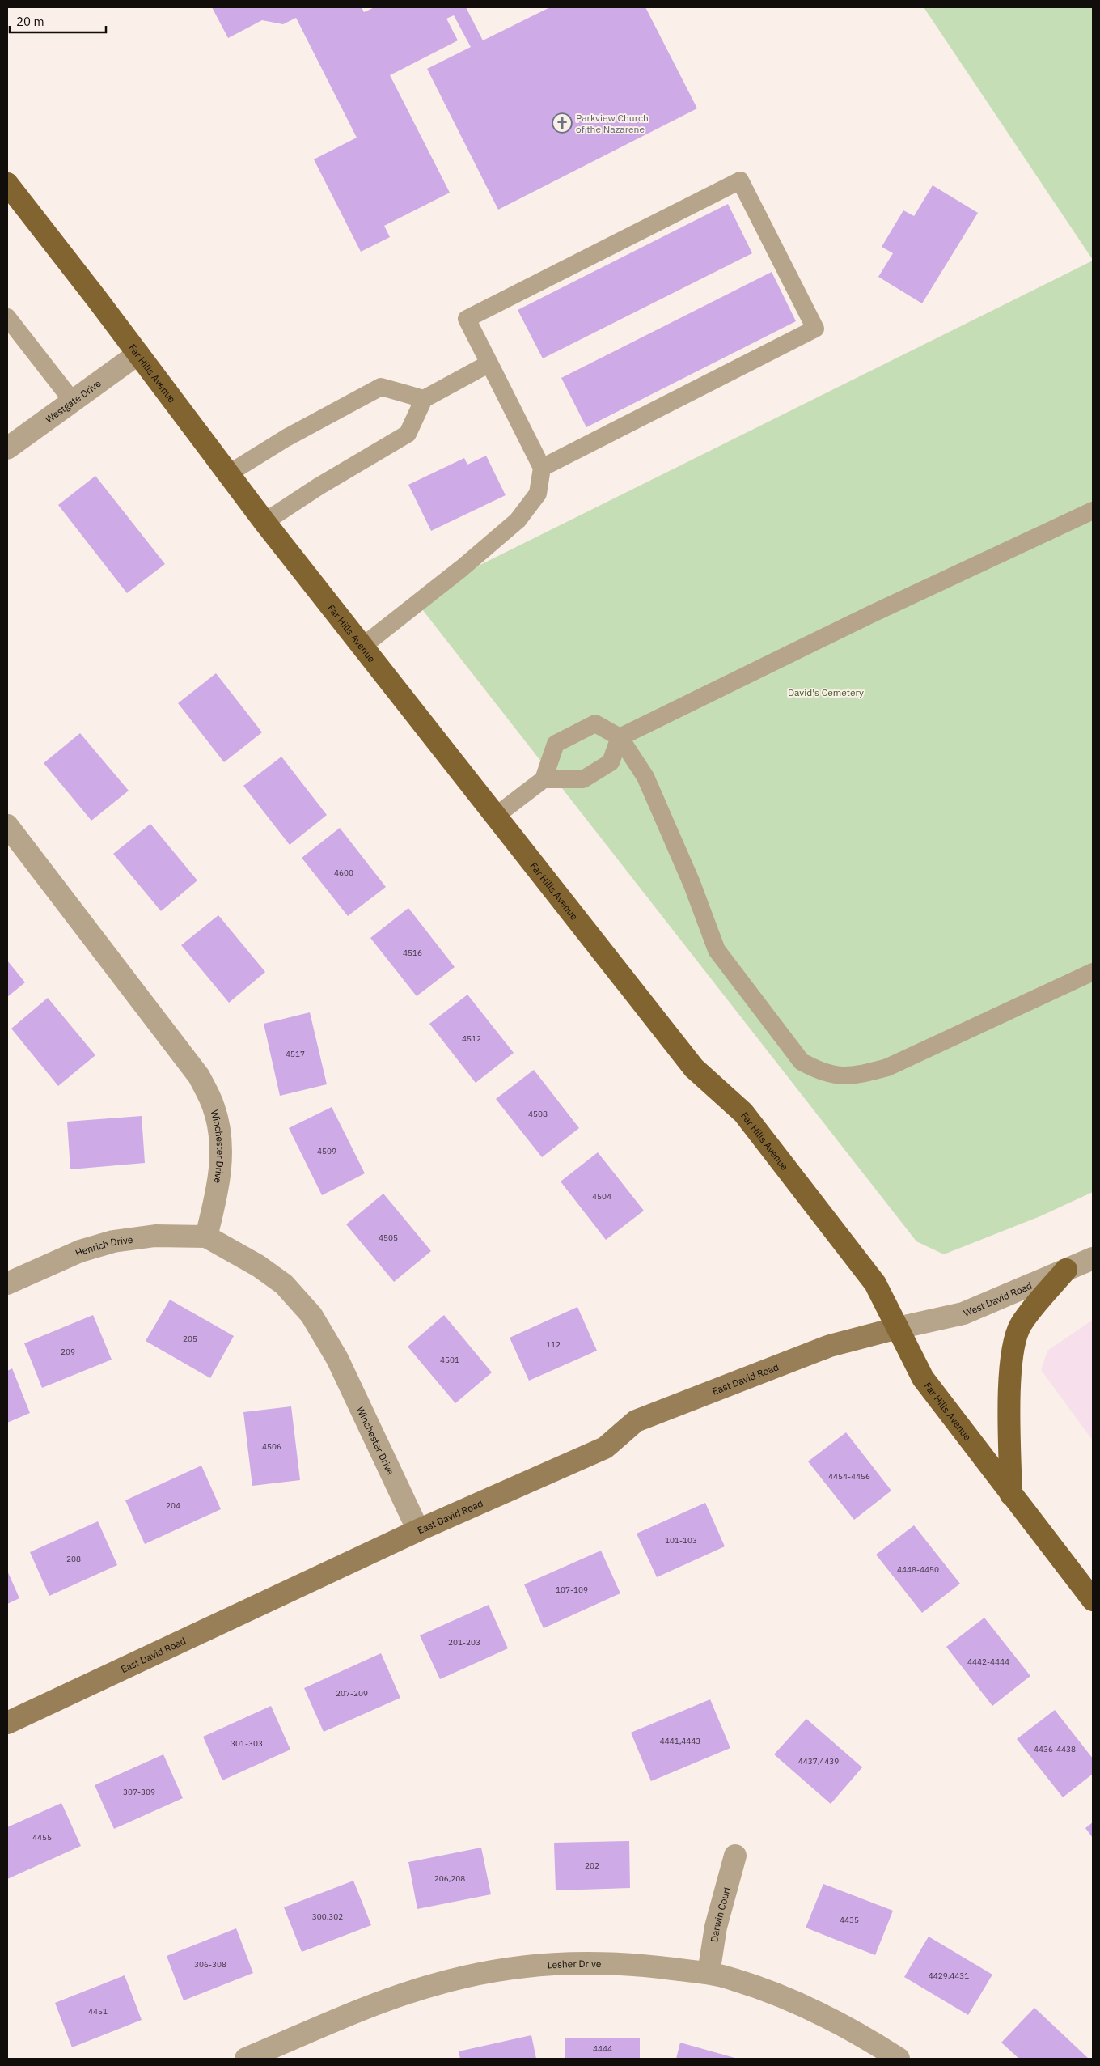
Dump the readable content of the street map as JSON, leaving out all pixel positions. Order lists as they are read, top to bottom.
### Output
{
  "streets": {
    "main road": ["Far Hills Avenue"],
    "street": [
      "Westgate Drive",
      "Winchester Drive",
      "Henrich Drive",
      "West David Road",
      "East David Road",
      "Darwin Court",
      "Lesher Drive"
    ]
  },
  "crossings": [
    ["Far Hills Avenue", "Westgate Drive"],
    ["Far Hills Avenue", "West David Road"],
    ["Far Hills Avenue", "East David Road"],
    ["Winchester Drive", "Henrich Drive"],
    ["Winchester Drive", "East David Road"],
    ["West David Road", "East David Road"],
    ["Darwin Court", "Lesher Drive"]
  ],
  "parks": ["David's Cemetery"],
  "places": {
    "church": ["Parkview Church of the Nazarene"]
  },
  "house_numbers": [
    "4600",
    "4516",
    "4512",
    "4517",
    "4508",
    "4509",
    "4504",
    "4505",
    "205",
    "112",
    "209",
    "4501",
    "4506",
    "4454-4456",
    "204",
    "101-103",
    "208",
    "4448-4450",
    "107-109",
    "201-203",
    "4442-4444",
    "207-209",
    "4441,4443",
    "301-303",
    "4436-4438",
    "4437,4439",
    "307-309",
    "4455",
    "202",
    "206,208",
    "300,302",
    "4435",
    "306-308",
    "4429,4431",
    "4451",
    "4444"
  ],
  "scale_bar": "20 m"
}
